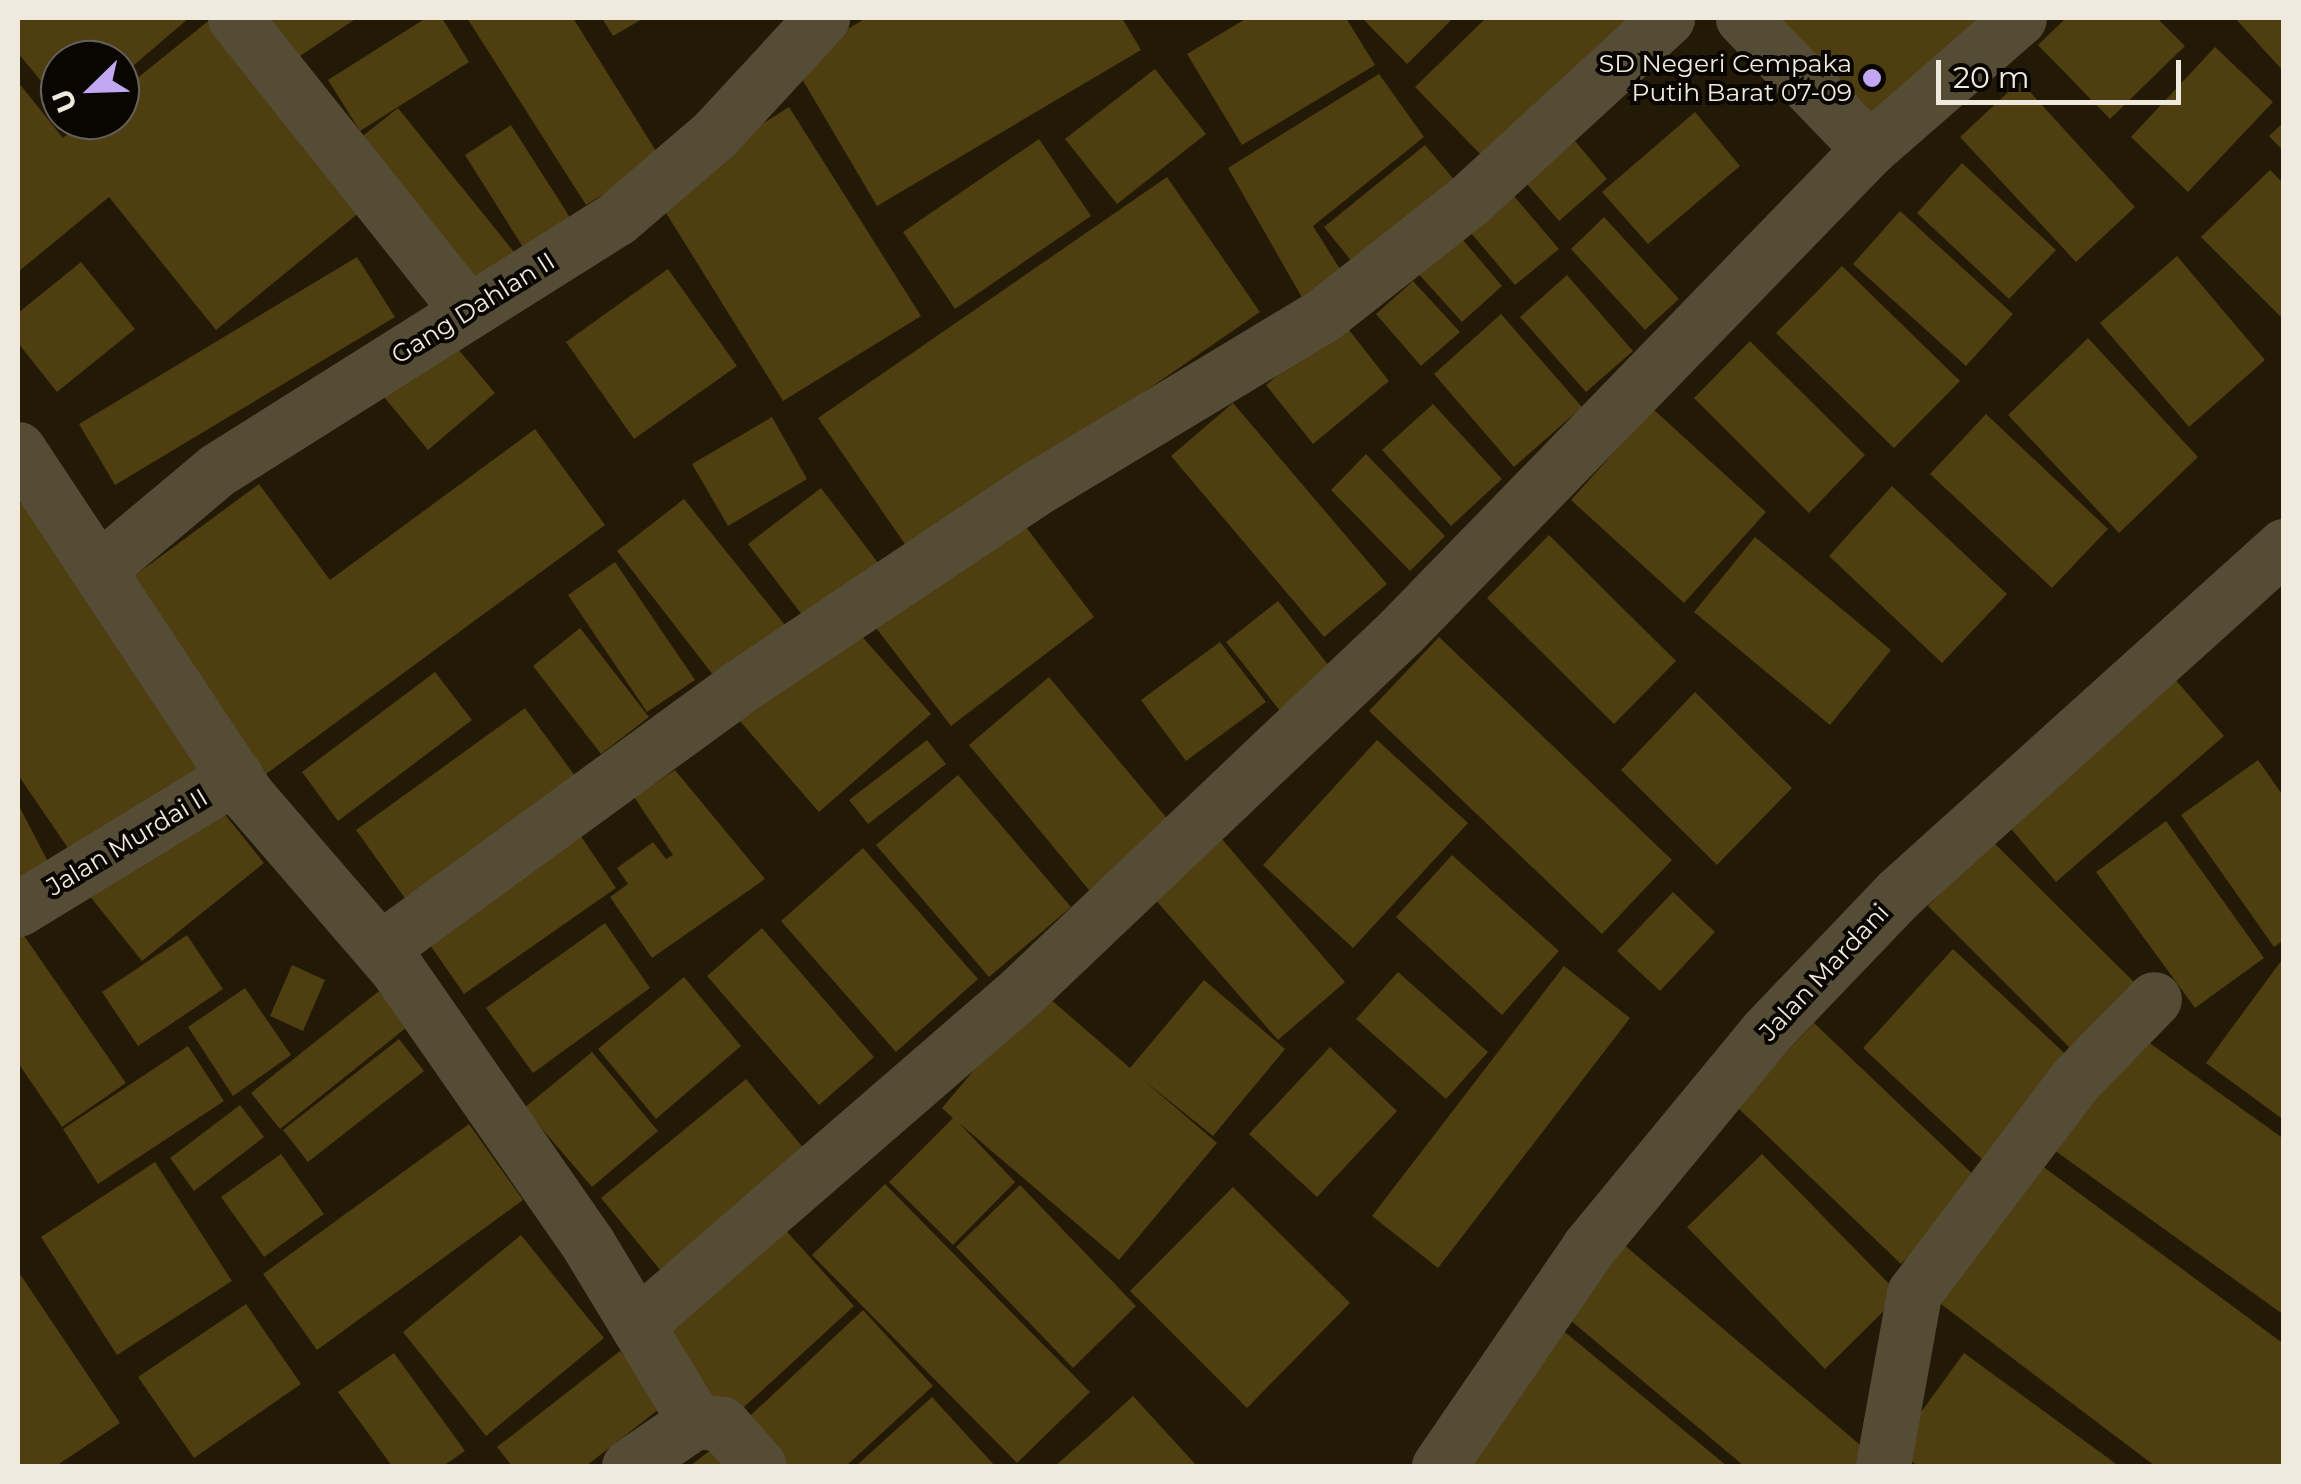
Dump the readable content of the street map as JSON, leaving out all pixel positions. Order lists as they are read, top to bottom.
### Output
{
  "streets": {
    "street": ["Gang Dahlan II", "Jalan Murdai II", "Jalan Mardani"]
  },
  "places": ["SD Negeri Cempaka Putih Barat 07-09"],
  "scale_bar": "20 m",
  "north": "bottom left"
}
